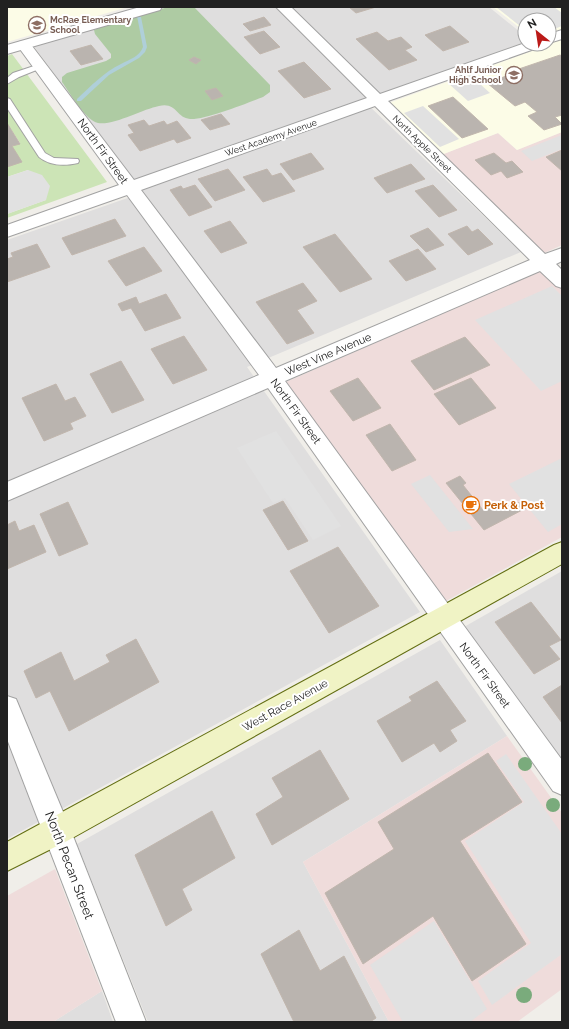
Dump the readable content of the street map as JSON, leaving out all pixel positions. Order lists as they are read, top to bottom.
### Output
{
  "streets": {
    "main road": ["West Race Avenue"],
    "street": [
      "West Academy Avenue",
      "North Apple Street",
      "North Fir Street",
      "West Vine Avenue",
      "North Pecan Street"
    ]
  },
  "crossings": [
    ["West Academy Avenue", "North Apple Street"],
    ["West Academy Avenue", "North Fir Street"],
    ["North Apple Street", "West Vine Avenue"],
    ["North Fir Street", "West Vine Avenue"],
    ["North Fir Street", "West Race Avenue"],
    ["West Race Avenue", "North Pecan Street"]
  ],
  "places": {
    "school or university": ["McRae Elementary School", "Ahlf Junior High School"],
    "cafe": ["Perk & Post"]
  },
  "north": "top left"
}
